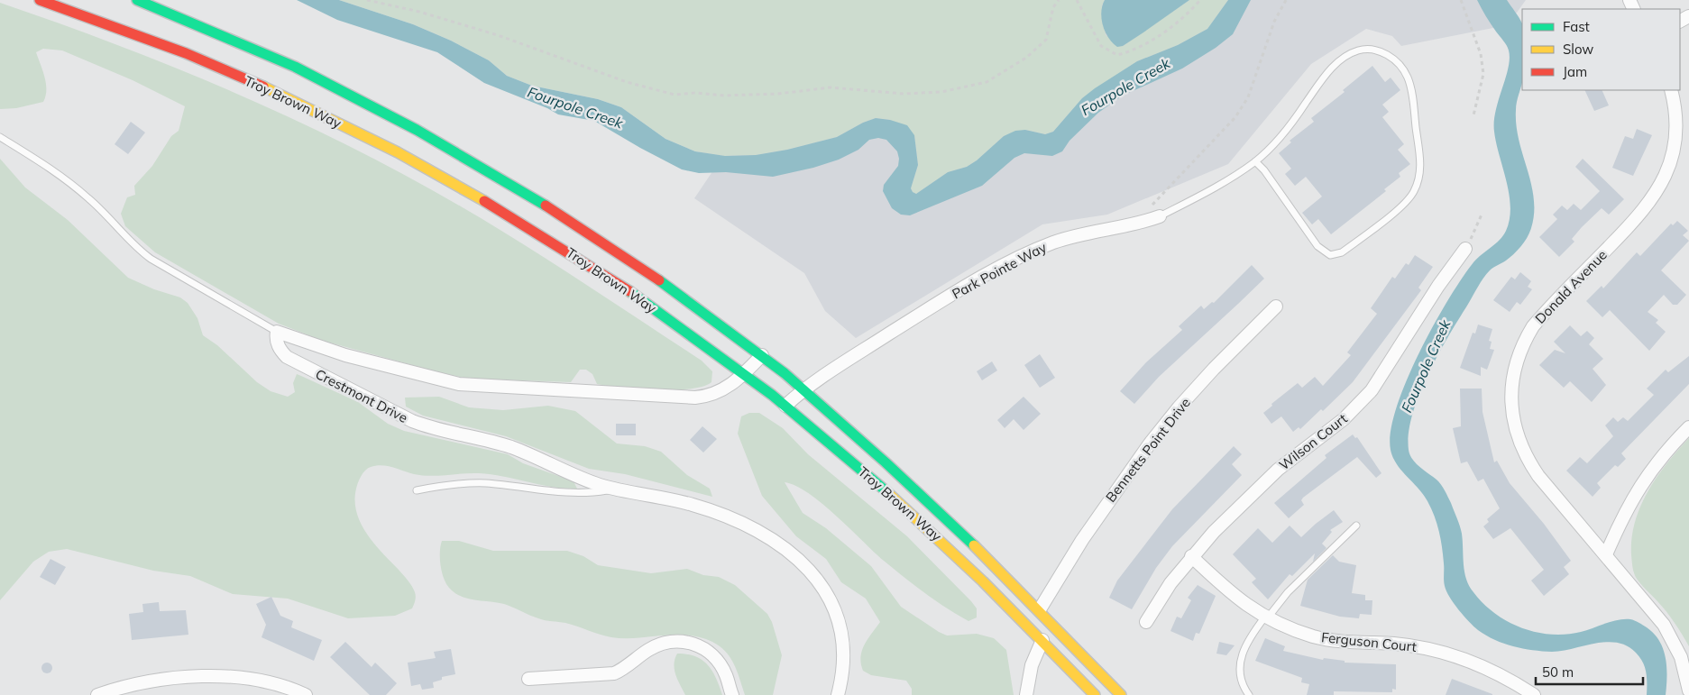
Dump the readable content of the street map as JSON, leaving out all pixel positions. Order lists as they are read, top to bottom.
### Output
{
  "streets": {
    "main road": ["Troy Brown Way"],
    "street": [
      "Park Pointe Way",
      "Donald Avenue",
      "Crestmont Drive",
      "Wilson Court",
      "Bennetts Point Drive",
      "Ferguson Court"
    ]
  },
  "crossings": [
    ["Troy Brown Way", "Park Pointe Way"],
    ["Troy Brown Way", "Crestmont Drive"],
    ["Troy Brown Way", "Bennetts Point Drive"],
    ["Wilson Court", "Ferguson Court"]
  ],
  "water": ["Fourpole Creek"],
  "legend": ["Fast", "Slow", "Jam"],
  "scale_bar": "50 m"
}
